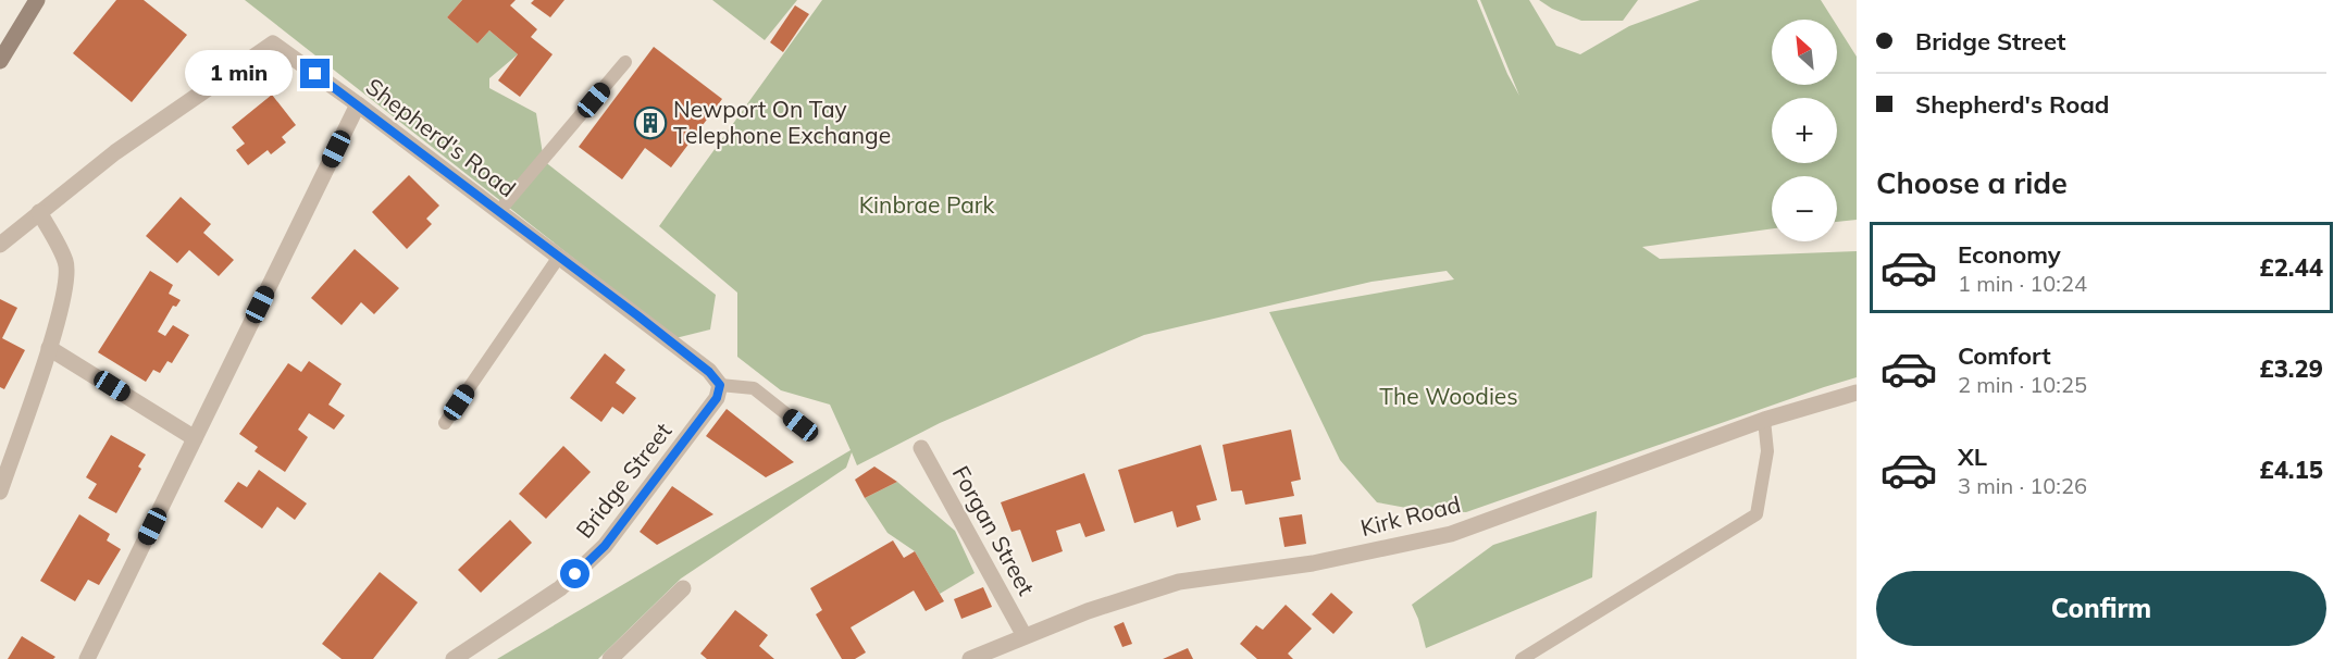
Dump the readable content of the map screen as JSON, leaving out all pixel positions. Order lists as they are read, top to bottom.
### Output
{
  "streets": {
    "street": [
      "Shepherd's Road",
      "Bridge Street",
      "Kirk Road",
      "Forgan Street"
    ]
  },
  "crossings": [
    ["Shepherd's Road", "Bridge Street"],
    ["Kirk Road", "Forgan Street"]
  ],
  "parks": ["Kinbrae Park", "The Woodies"],
  "places": {
    "building": ["Newport On Tay Telephone Exchange"]
  },
  "north": "top left",
  "page": {
    "banner": ["Bridge Street", "Shepherd's Road"],
    "map_buttons": ["+", "−"],
    "bubble": "1 min",
    "heading": "Choose a ride",
    "list": [
      {
        "name": "Economy",
        "note": "1 min · 10:24",
        "value": "£2.44"
      },
      {
        "name": "Comfort",
        "note": "2 min · 10:25",
        "value": "£3.29"
      },
      {
        "name": "XL",
        "note": "3 min · 10:26",
        "value": "£4.15"
      }
    ],
    "buttons": "Confirm"
  }
}
